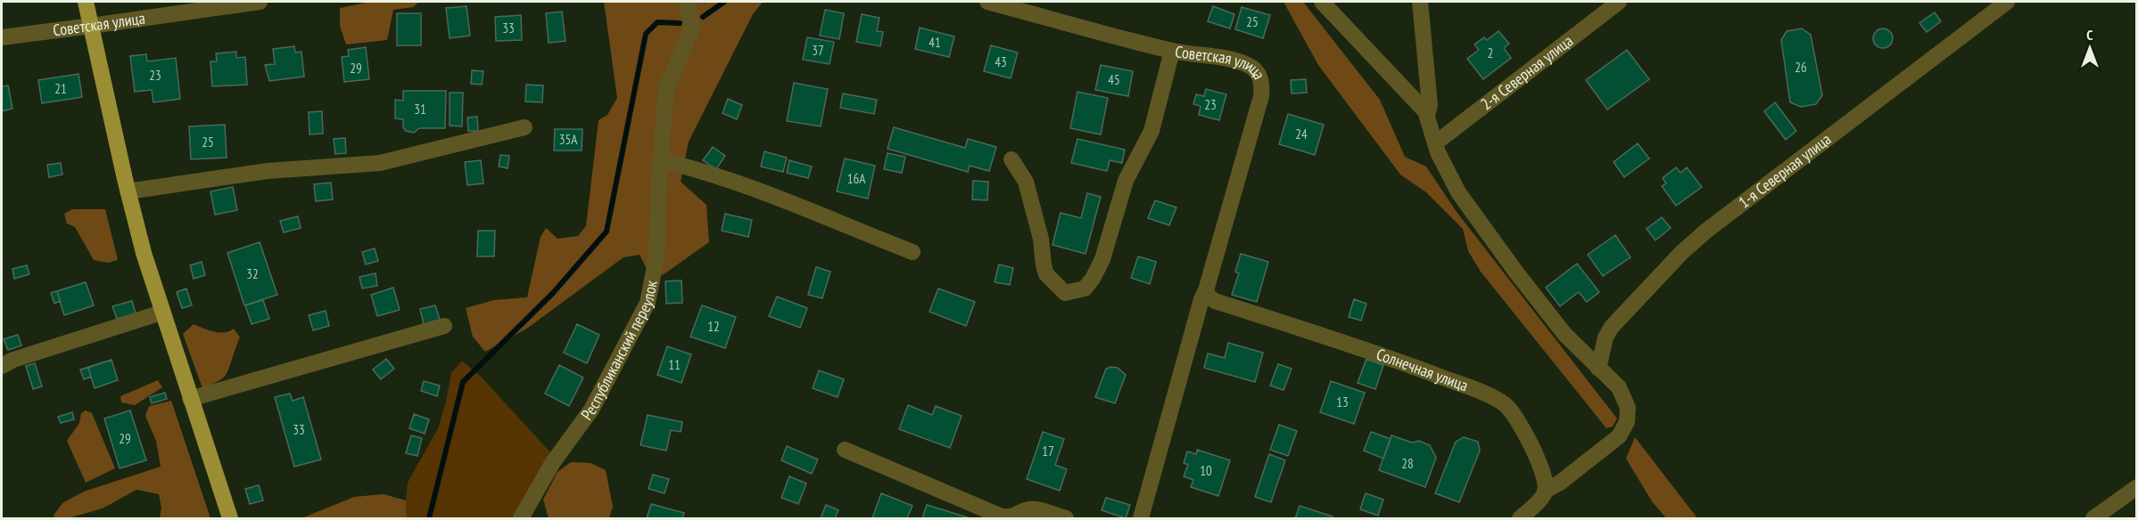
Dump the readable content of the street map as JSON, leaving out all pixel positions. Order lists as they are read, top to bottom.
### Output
{
  "streets": {
    "street": [
      "Советская улица",
      "2-я Северная улица",
      "1-я Северная улица",
      "Республиканский переулок",
      "Солнечная улица"
    ]
  },
  "crossings": [
    ["Советская улица", "Солнечная улица"]
  ],
  "house_numbers": [
    "25",
    "33",
    "41",
    "37",
    "2",
    "43",
    "26",
    "29",
    "23",
    "45",
    "21",
    "23",
    "31",
    "24",
    "35А",
    "25",
    "16А",
    "32",
    "12",
    "11",
    "13",
    "33",
    "29",
    "17",
    "28",
    "10"
  ],
  "north": "top"
}
